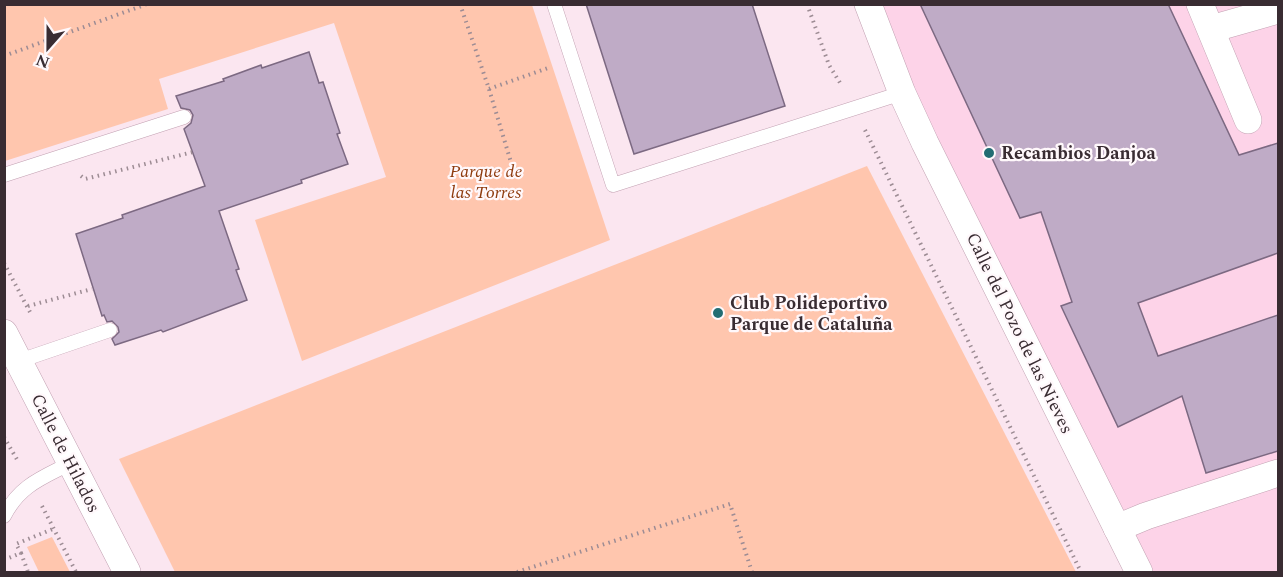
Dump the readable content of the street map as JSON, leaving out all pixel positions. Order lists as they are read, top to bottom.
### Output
{
  "streets": {
    "street": ["Calle del Pozo de las Nieves", "Calle de Hilados"]
  },
  "parks": ["Parque de las Torres"],
  "places": ["Recambios Danjoa", "Club Polideportivo Parque de Cataluña"],
  "north": "bottom"
}
